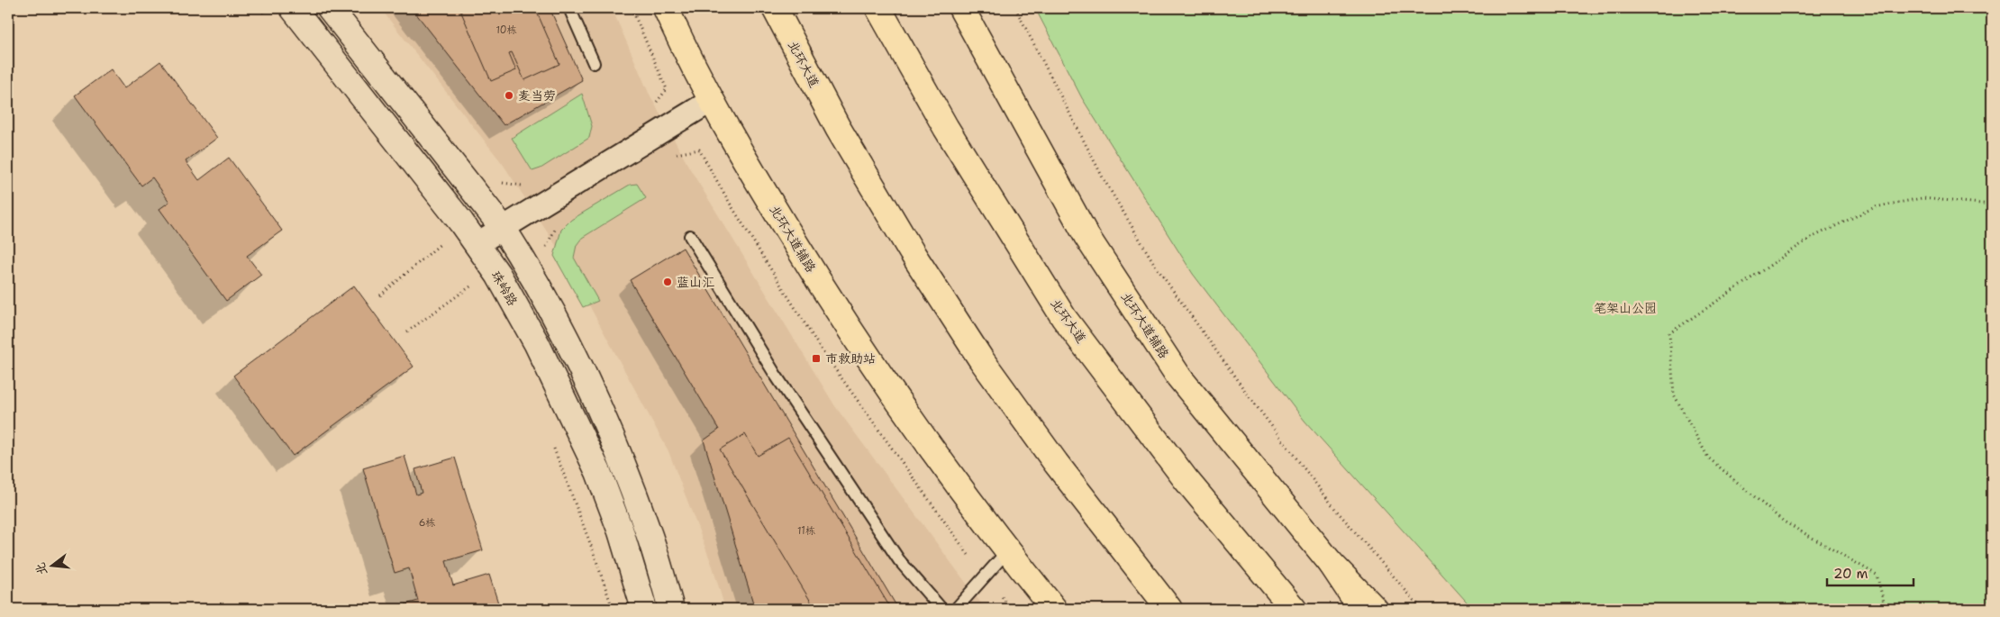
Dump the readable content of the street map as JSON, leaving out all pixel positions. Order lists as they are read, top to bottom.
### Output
{
  "streets": {
    "main road": ["北环大道", "北环大道辅路"],
    "street": ["珠岭路"]
  },
  "parks": ["笔架山公园"],
  "places": {
    "other": ["麦当劳", "蓝山汇"],
    "transit": ["市救助站"]
  },
  "house_numbers": ["10栋", "6栋", "11栋"],
  "scale_bar": "20 m",
  "north": "left"
}
